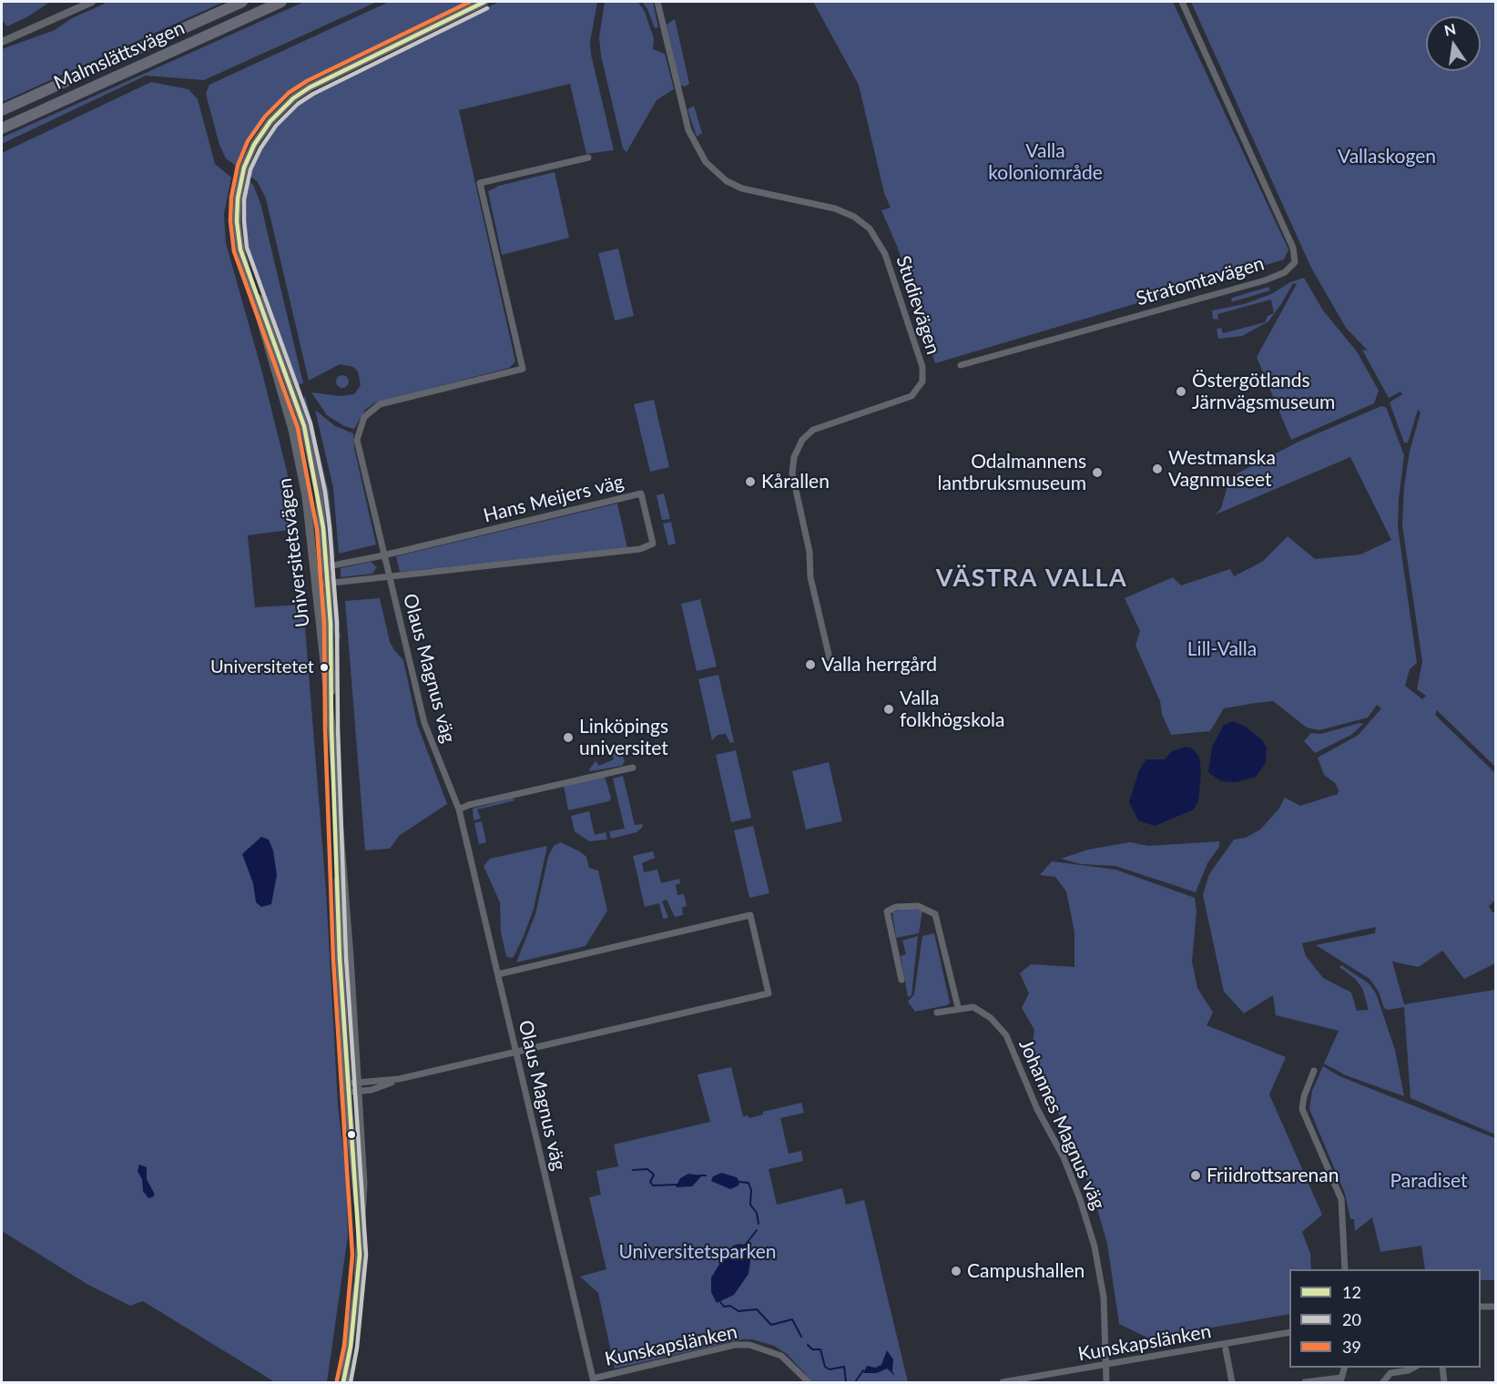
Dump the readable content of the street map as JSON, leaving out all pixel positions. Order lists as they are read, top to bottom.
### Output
{
  "streets": {
    "highway": ["Malmslättsvägen"],
    "main road": ["Universitetsvägen"],
    "street": [
      "Stratomtavägen",
      "Studievägen",
      "Hans Meijers väg",
      "Olaus Magnus väg",
      "Johannes Magnus väg",
      "Kunskapslänken"
    ]
  },
  "crossings": [
    ["Hans Meijers väg", "Universitetsvägen"],
    ["Hans Meijers väg", "Olaus Magnus väg"],
    ["Olaus Magnus väg", "Kunskapslänken"],
    ["Johannes Magnus väg", "Kunskapslänken"]
  ],
  "districts": ["VÄSTRA VALLA"],
  "parks": [
    "Valla koloniområde",
    "Vallaskogen",
    "Lill-Valla",
    "Paradiset",
    "Universitetsparken"
  ],
  "places": [
    "Östergötlands Järnvägsmuseum",
    "Westmanska Vagnmuseet",
    "Odalmannens lantbruksmuseum",
    "Kårallen",
    "Valla herrgård",
    "Universitetet",
    "Valla folkhögskola",
    "Linköpings universitet",
    "Friidrottsarenan",
    "Campushallen"
  ],
  "lines": ["transit line 12", "transit line 39", "transit line 20"],
  "legend": ["12", "20", "39"],
  "north": "top"
}
